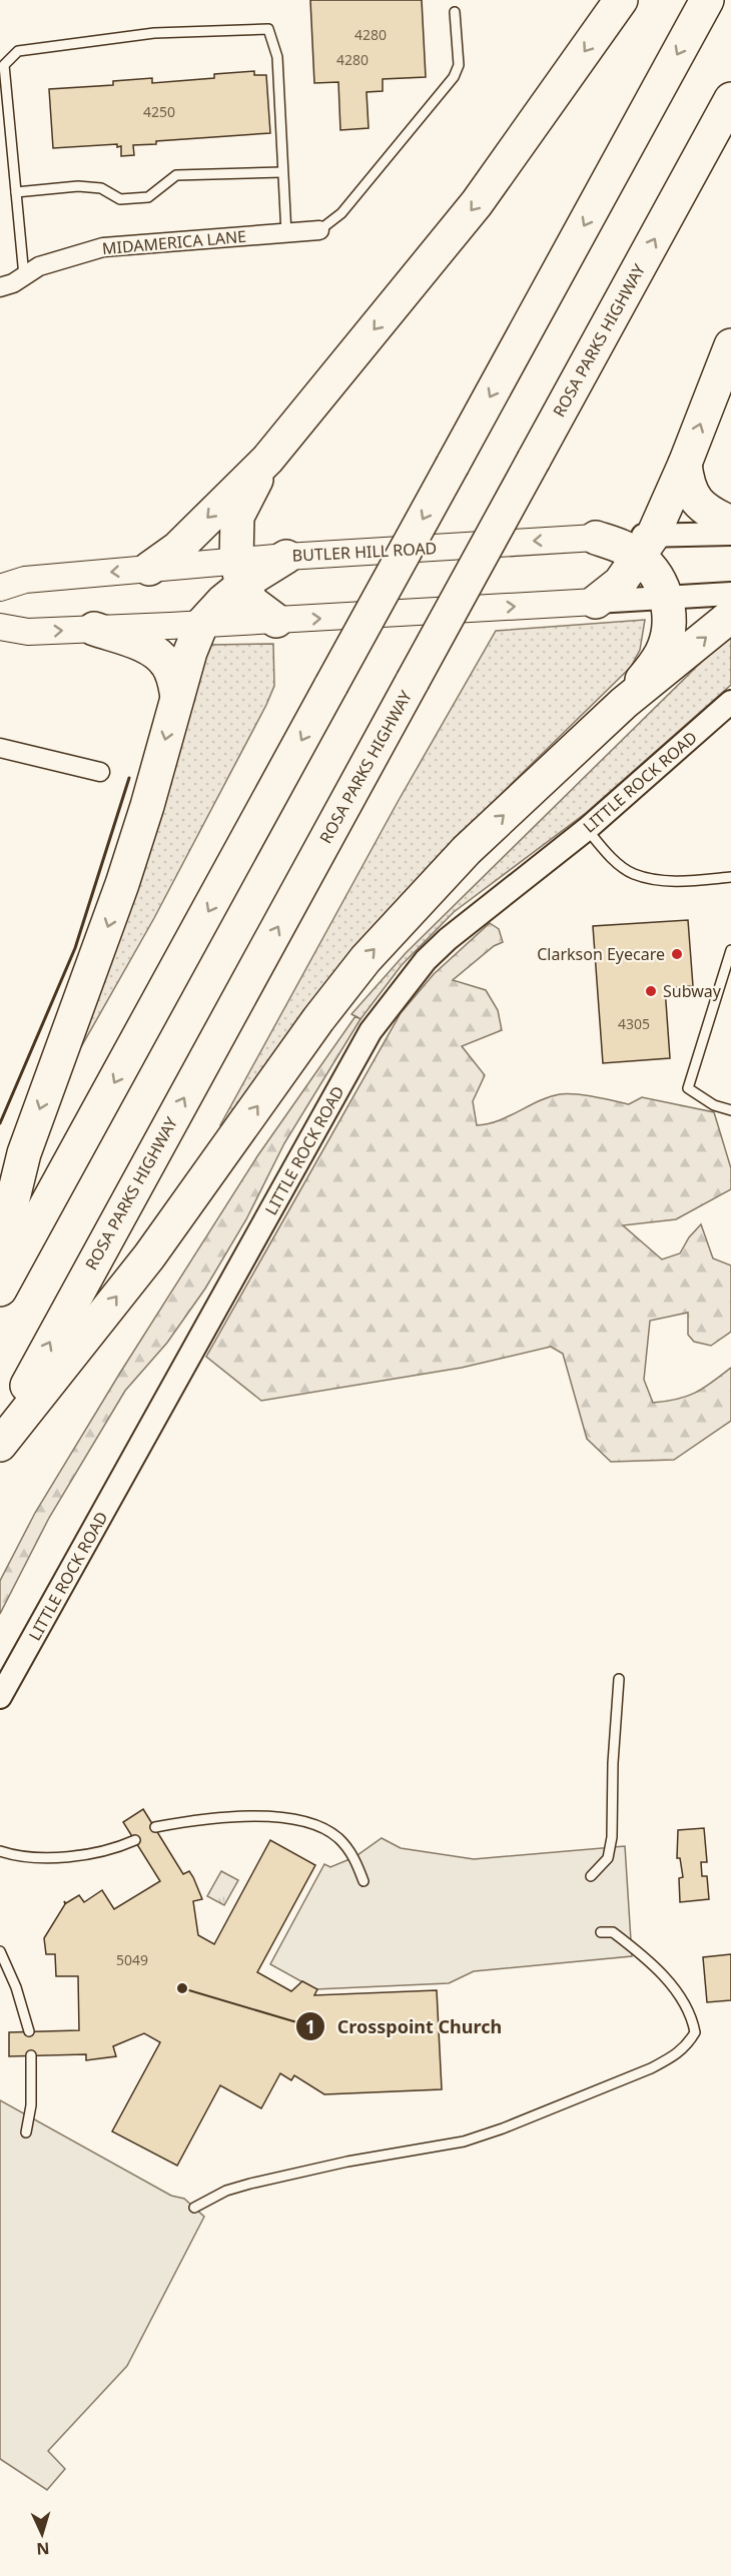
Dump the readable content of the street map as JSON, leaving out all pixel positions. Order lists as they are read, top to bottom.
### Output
{
  "streets": {
    "highway": ["ROSA PARKS HIGHWAY"],
    "main road": ["BUTLER HILL ROAD"],
    "street": ["MIDAMERICA LANE", "LITTLE ROCK ROAD"]
  },
  "places": ["Clarkson Eyecare", "Subway", "Crosspoint Church"],
  "house_numbers": [
    "4280",
    "4280",
    "4250",
    "4305",
    "5049"
  ],
  "north": "bottom"
}
